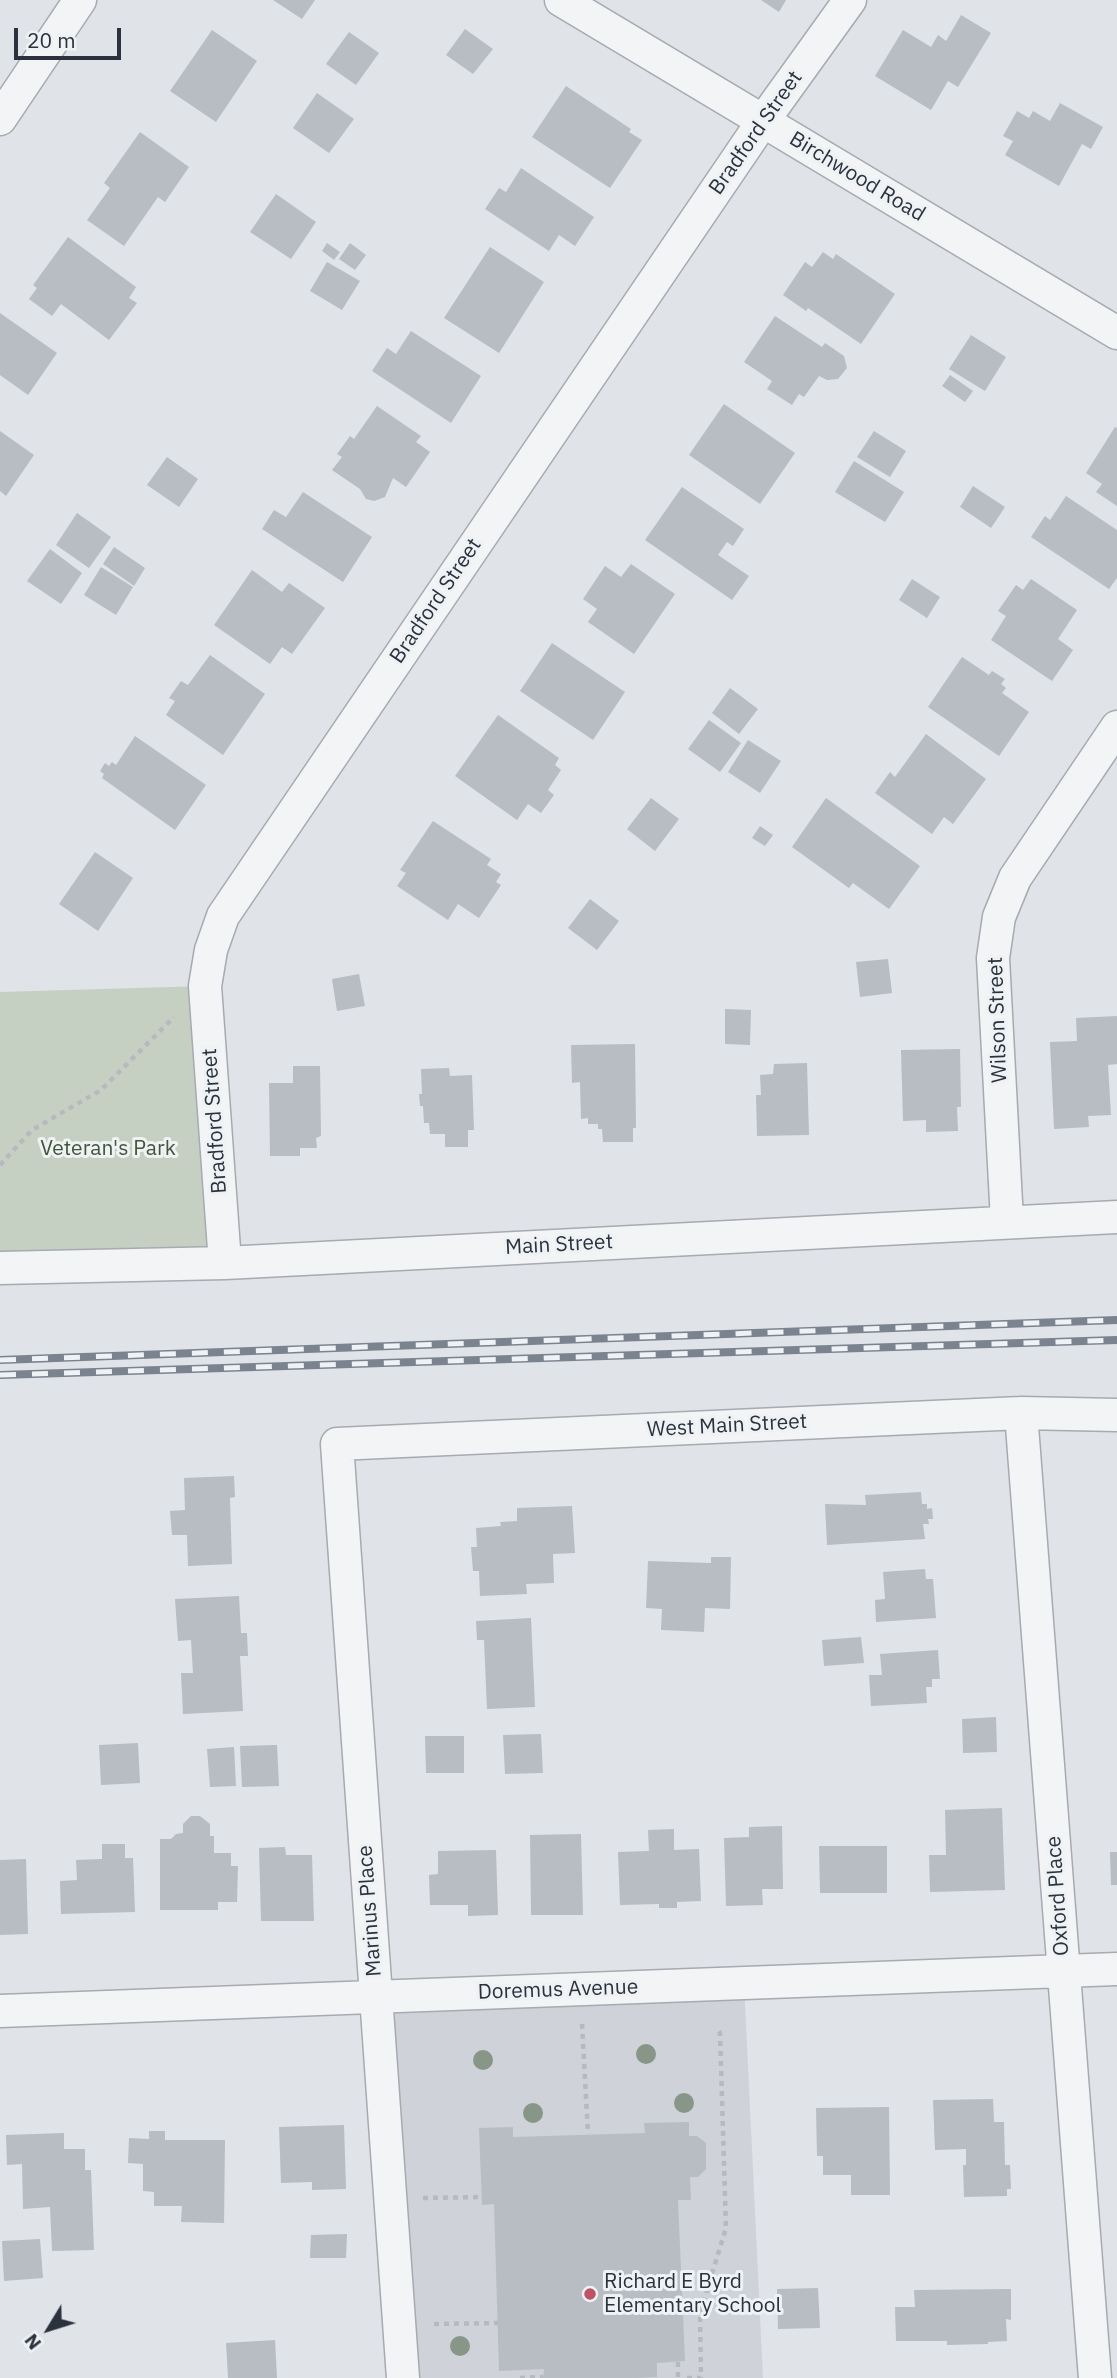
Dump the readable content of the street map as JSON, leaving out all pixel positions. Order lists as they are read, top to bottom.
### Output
{
  "streets": {
    "street": [
      "Bradford Street",
      "Birchwood Road",
      "Wilson Street",
      "Main Street",
      "West Main Street",
      "Oxford Place",
      "Marinus Place",
      "Doremus Avenue"
    ]
  },
  "crossings": [
    ["Bradford Street", "Birchwood Road"],
    ["Bradford Street", "Main Street"],
    ["Wilson Street", "Main Street"],
    ["West Main Street", "Oxford Place"],
    ["West Main Street", "Marinus Place"],
    ["Oxford Place", "Doremus Avenue"],
    ["Marinus Place", "Doremus Avenue"]
  ],
  "parks": ["Veteran's Park"],
  "places": ["Richard E Byrd Elementary School"],
  "scale_bar": "20 m",
  "north": "bottom left"
}
